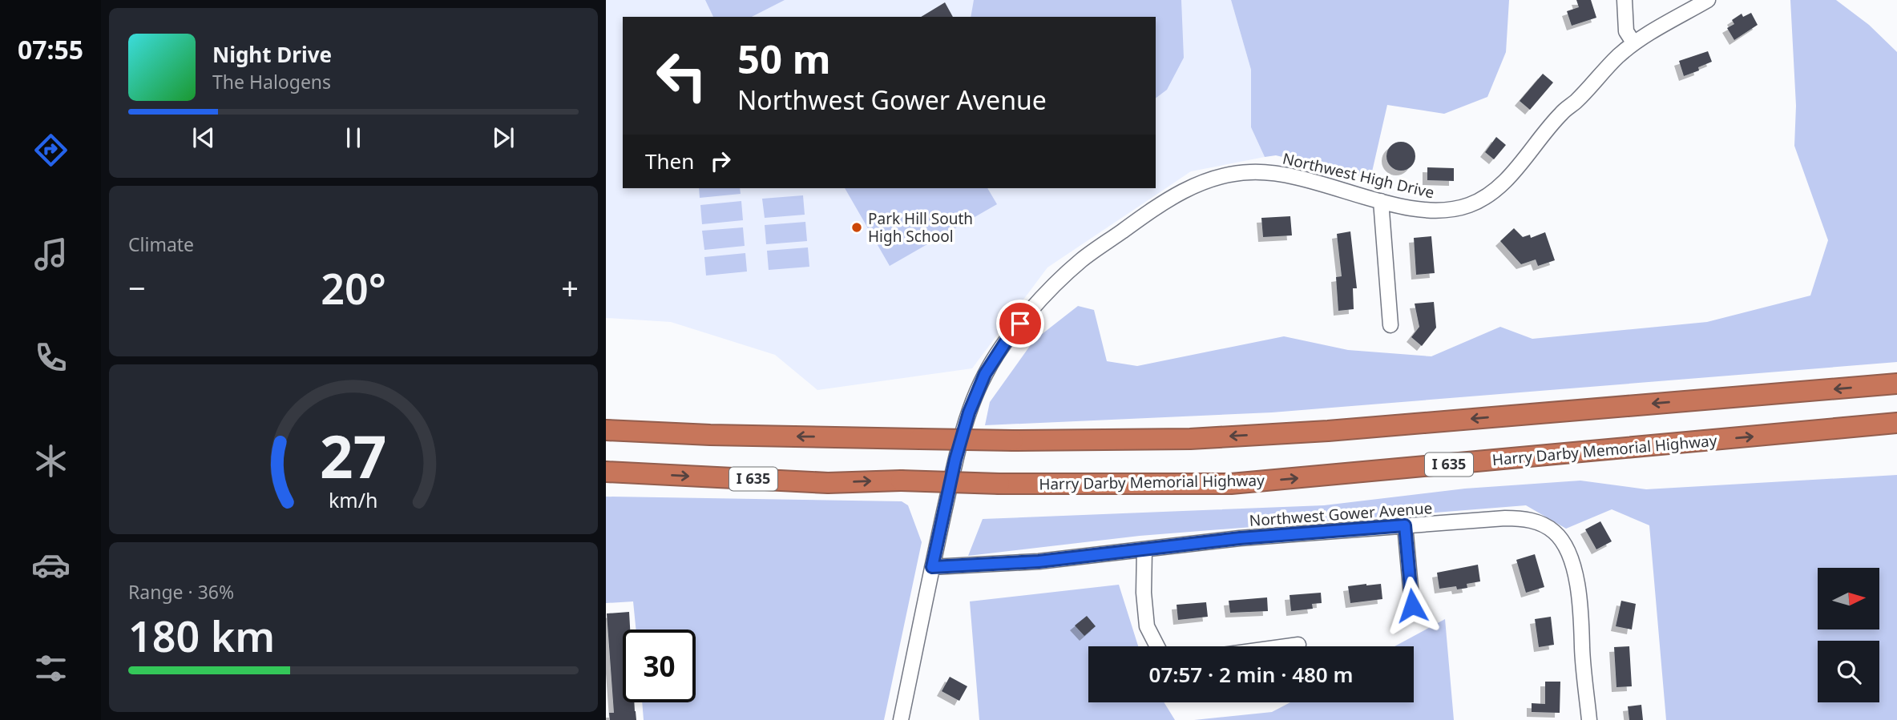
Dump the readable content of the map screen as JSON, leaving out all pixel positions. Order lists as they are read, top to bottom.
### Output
{
  "streets": {
    "highway": ["Harry Darby Memorial Highway", "I 635"],
    "street": ["Northwest High Drive", "Northwest Gower Avenue"]
  },
  "crossings": [
    ["Northwest High Drive", "Northwest Gower Avenue"]
  ],
  "places": ["Park Hill South High School"],
  "north": "right",
  "page": {
    "tabs": "07:55",
    "turn": ["50 m", "Northwest Gower Avenue"],
    "song": ["Night Drive", "The Halogens"],
    "then": "Then",
    "tile": [
      "Climate",
      ["Range · 36%", "180 km"]
    ],
    "heat": ["−", "20°", "+"],
    "limit": "30",
    "trip": "07:57 · 2 min · 480 m",
    "gauge": ["27", "km/h"]
  }
}
